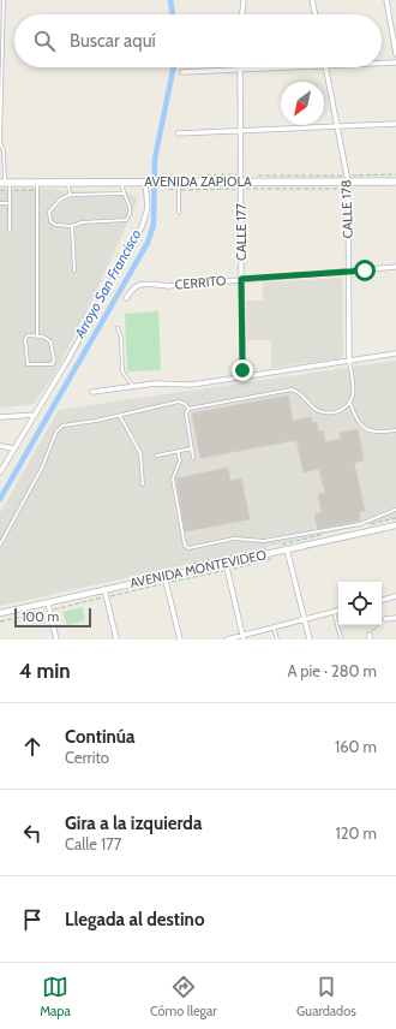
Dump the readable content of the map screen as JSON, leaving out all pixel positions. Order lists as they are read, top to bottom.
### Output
{
  "streets": {
    "main road": ["AVENIDA ZAPIOLA"],
    "street": [
      "CALLE 178",
      "CALLE 177",
      "CERRITO",
      "AVENIDA MONTEVIDEO"
    ]
  },
  "crossings": [
    ["AVENIDA ZAPIOLA", "CALLE 178"],
    ["AVENIDA ZAPIOLA", "CALLE 177"],
    ["CALLE 178", "CERRITO"],
    ["CALLE 177", "CERRITO"]
  ],
  "water": ["Arroyo San Francisco"],
  "scale_bar": "100 m",
  "north": "bottom left",
  "page": {
    "search": "Buscar aquí",
    "scale": "100 m",
    "heading": ["4 min", "A pie · 280 m"],
    "list": [
      ["Continúa", "Cerrito", "160 m"],
      ["Gira a la izquierda", "Calle 177", "120 m"],
      "Llegada al destino"
    ],
    "nav": ["Mapa", "Cómo llegar", "Guardados"]
  }
}
